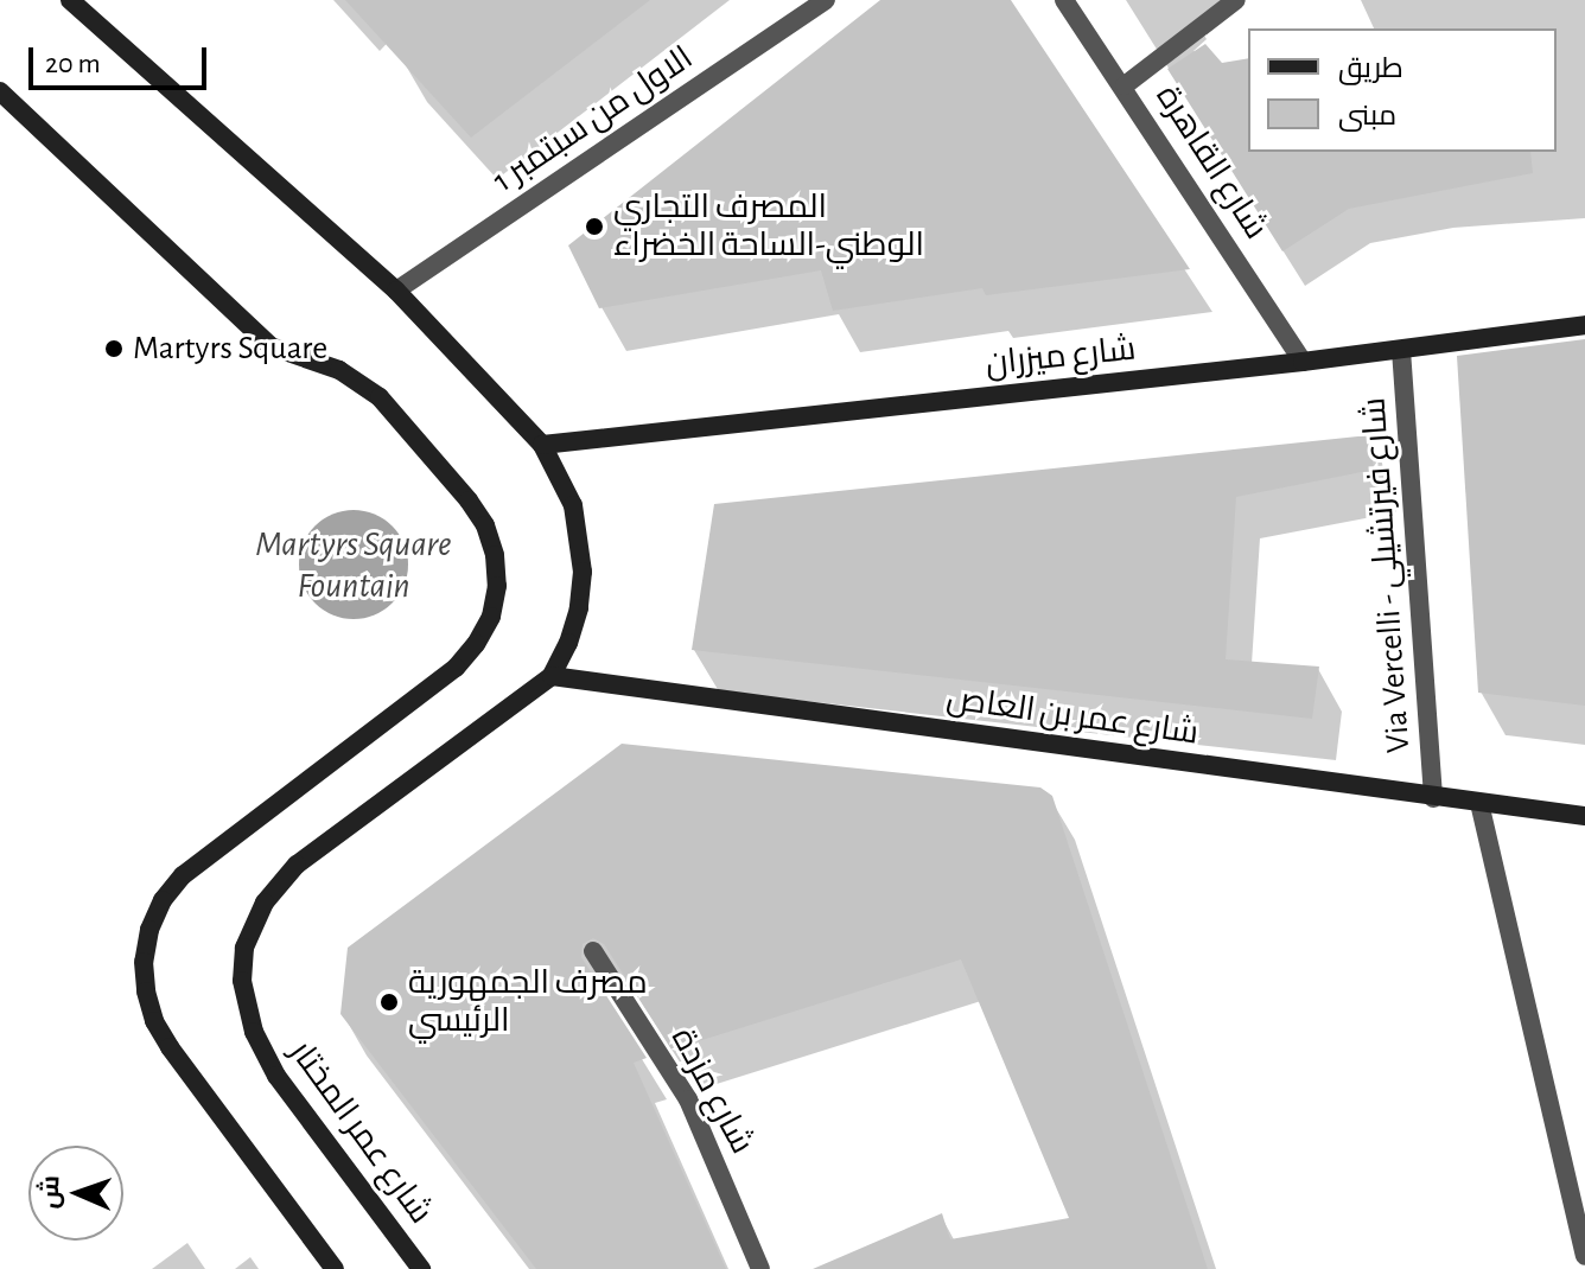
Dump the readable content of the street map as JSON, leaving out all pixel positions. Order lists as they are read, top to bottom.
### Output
{
  "streets": {
    "main road": ["شارع ميزران", "شارع عمر بن العاص", "شارع عمر المختار"],
    "street": [
      "الاول من سبتمبر 1",
      "شارع القاهرة",
      "Via Vercelli - شارع فيرتشيلي",
      "شارع مزدة"
    ]
  },
  "crossings": [
    ["شارع القاهرة", "شارع ميزران"],
    ["شارع ميزران", "Via Vercelli - شارع فيرتشيلي"],
    ["Via Vercelli - شارع فيرتشيلي", "شارع عمر بن العاص"],
    ["شارع عمر بن العاص", "شارع عمر المختار"]
  ],
  "water": ["Martyrs Square Fountain"],
  "places": ["المصرف التجاري الوطني-الساحة الخضراء", "Martyrs Square", "مصرف الجمهورية الرئيسي"],
  "legend": ["طريق", "مبنى"],
  "scale_bar": "20 m",
  "north": "left"
}
